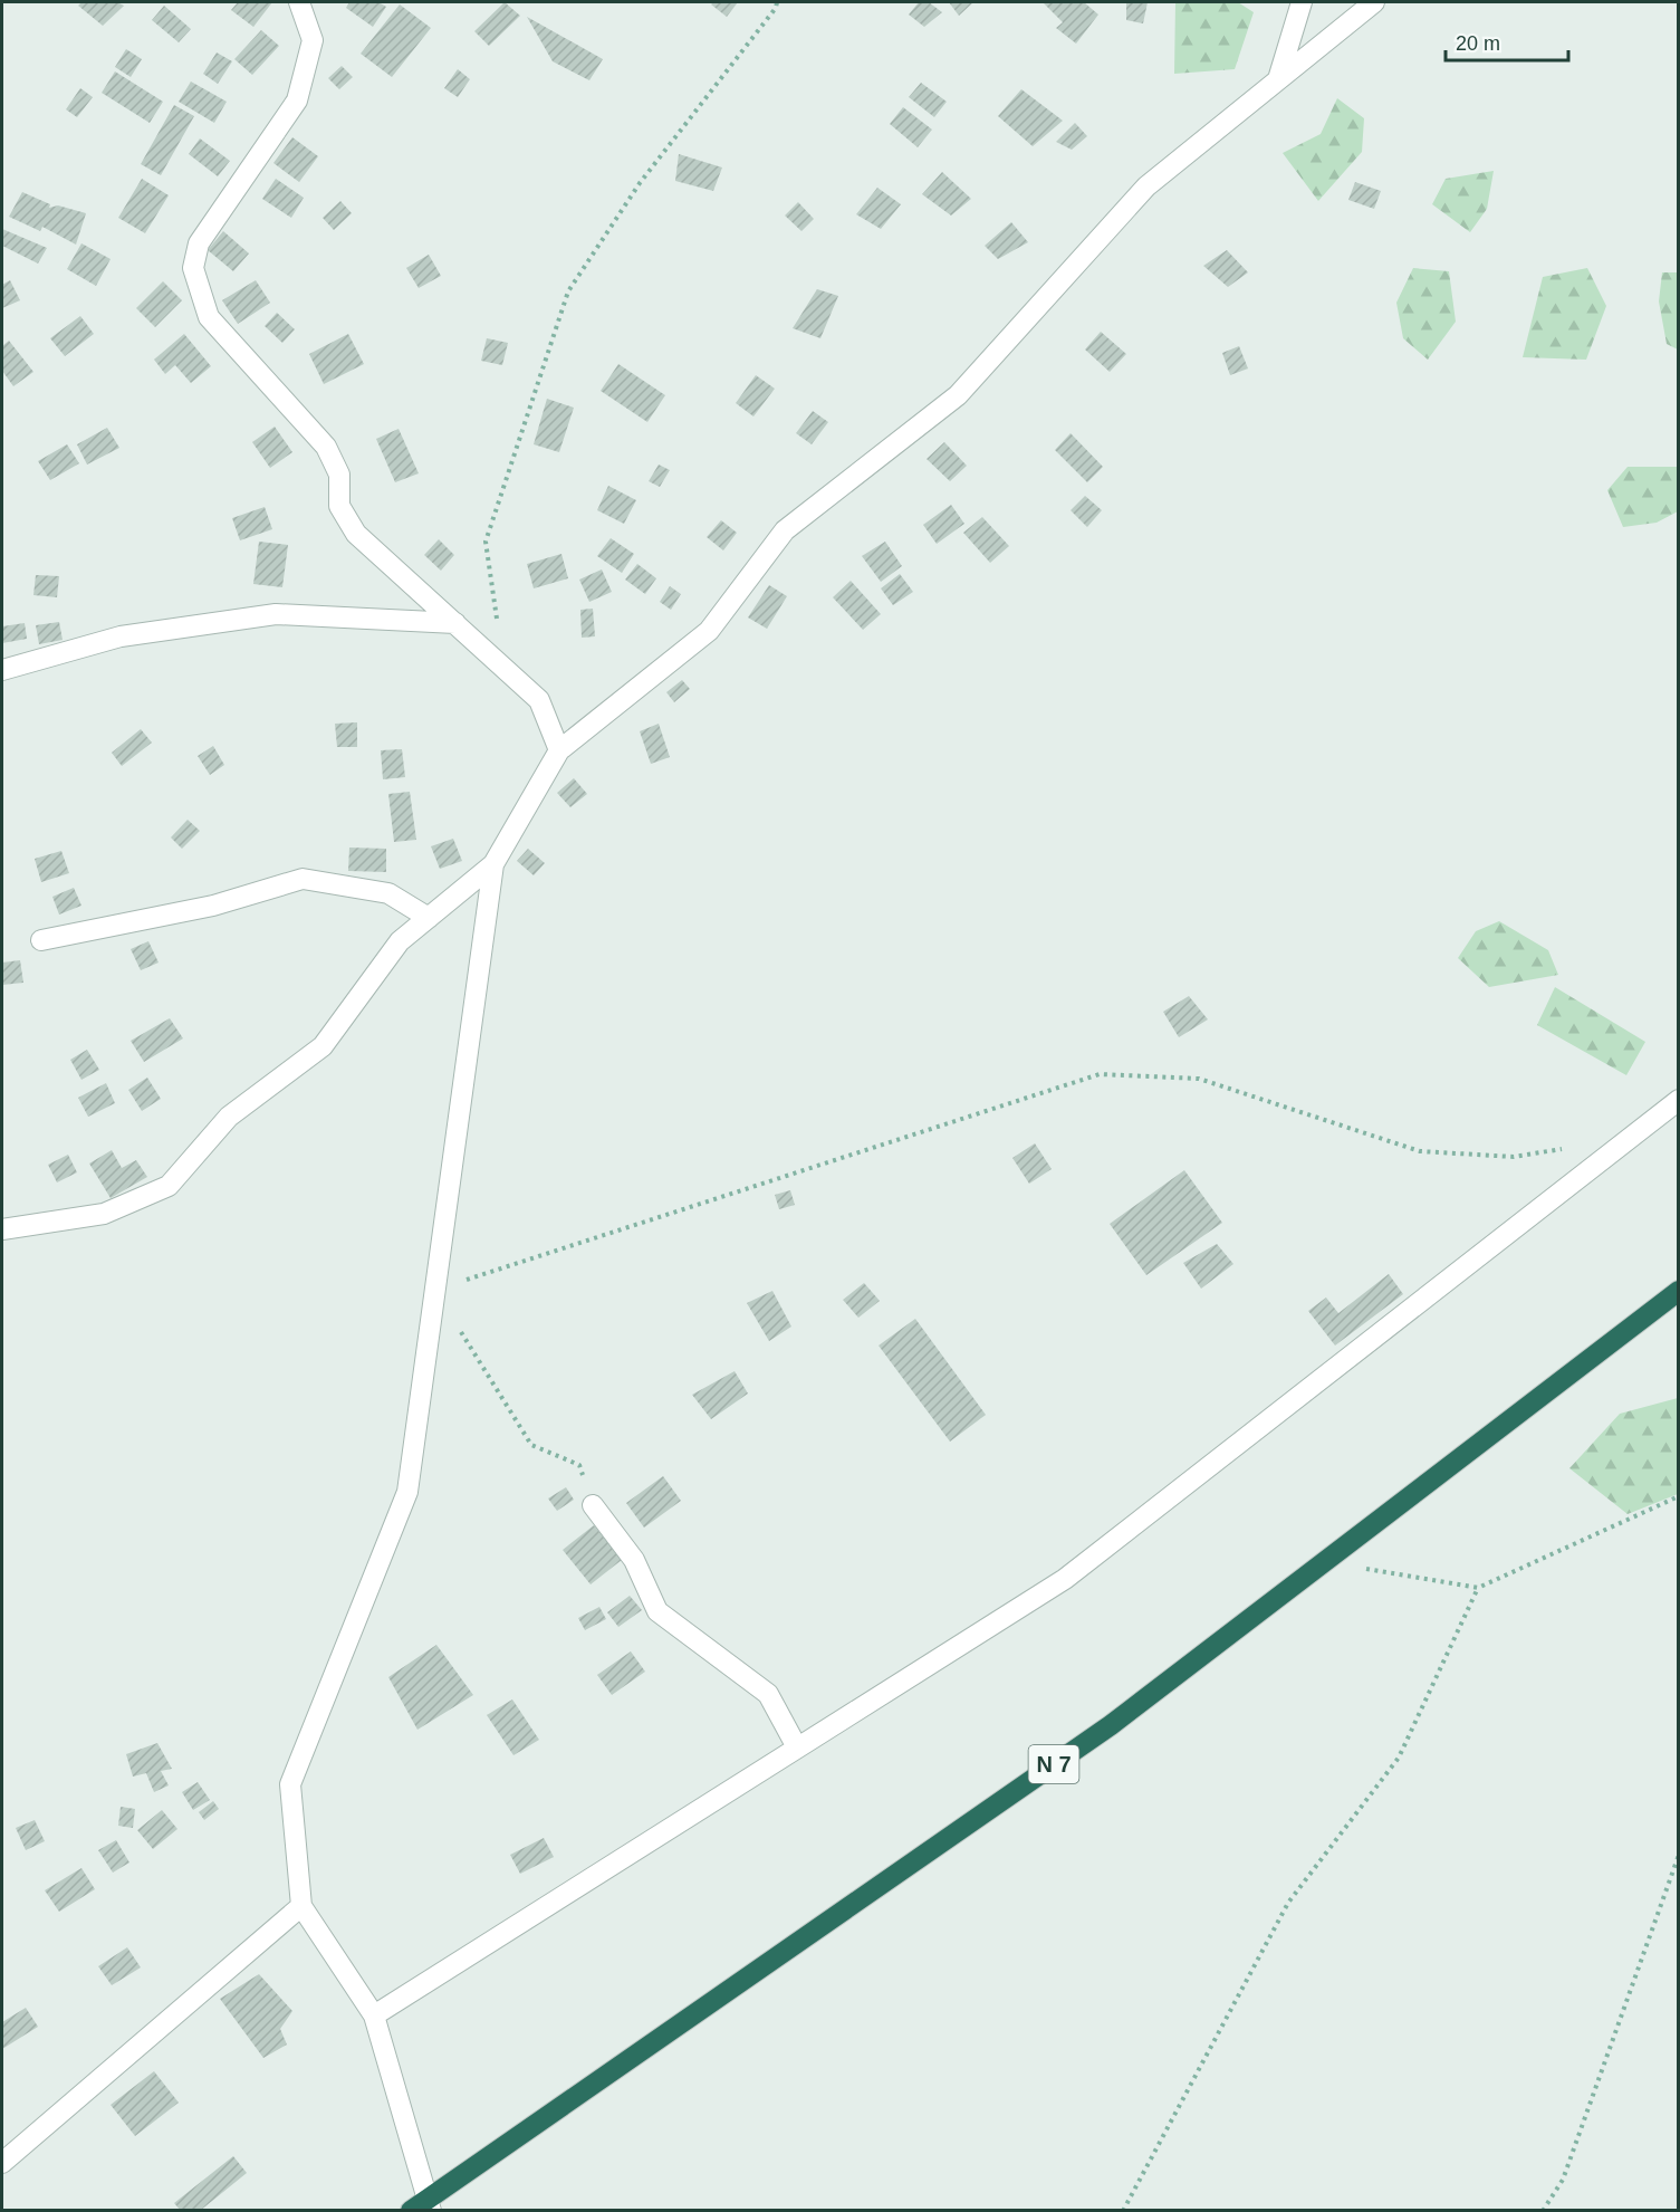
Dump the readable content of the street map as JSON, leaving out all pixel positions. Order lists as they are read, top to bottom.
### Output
{
  "streets": {
    "highway": ["N 7"]
  },
  "scale_bar": "20 m"
}
